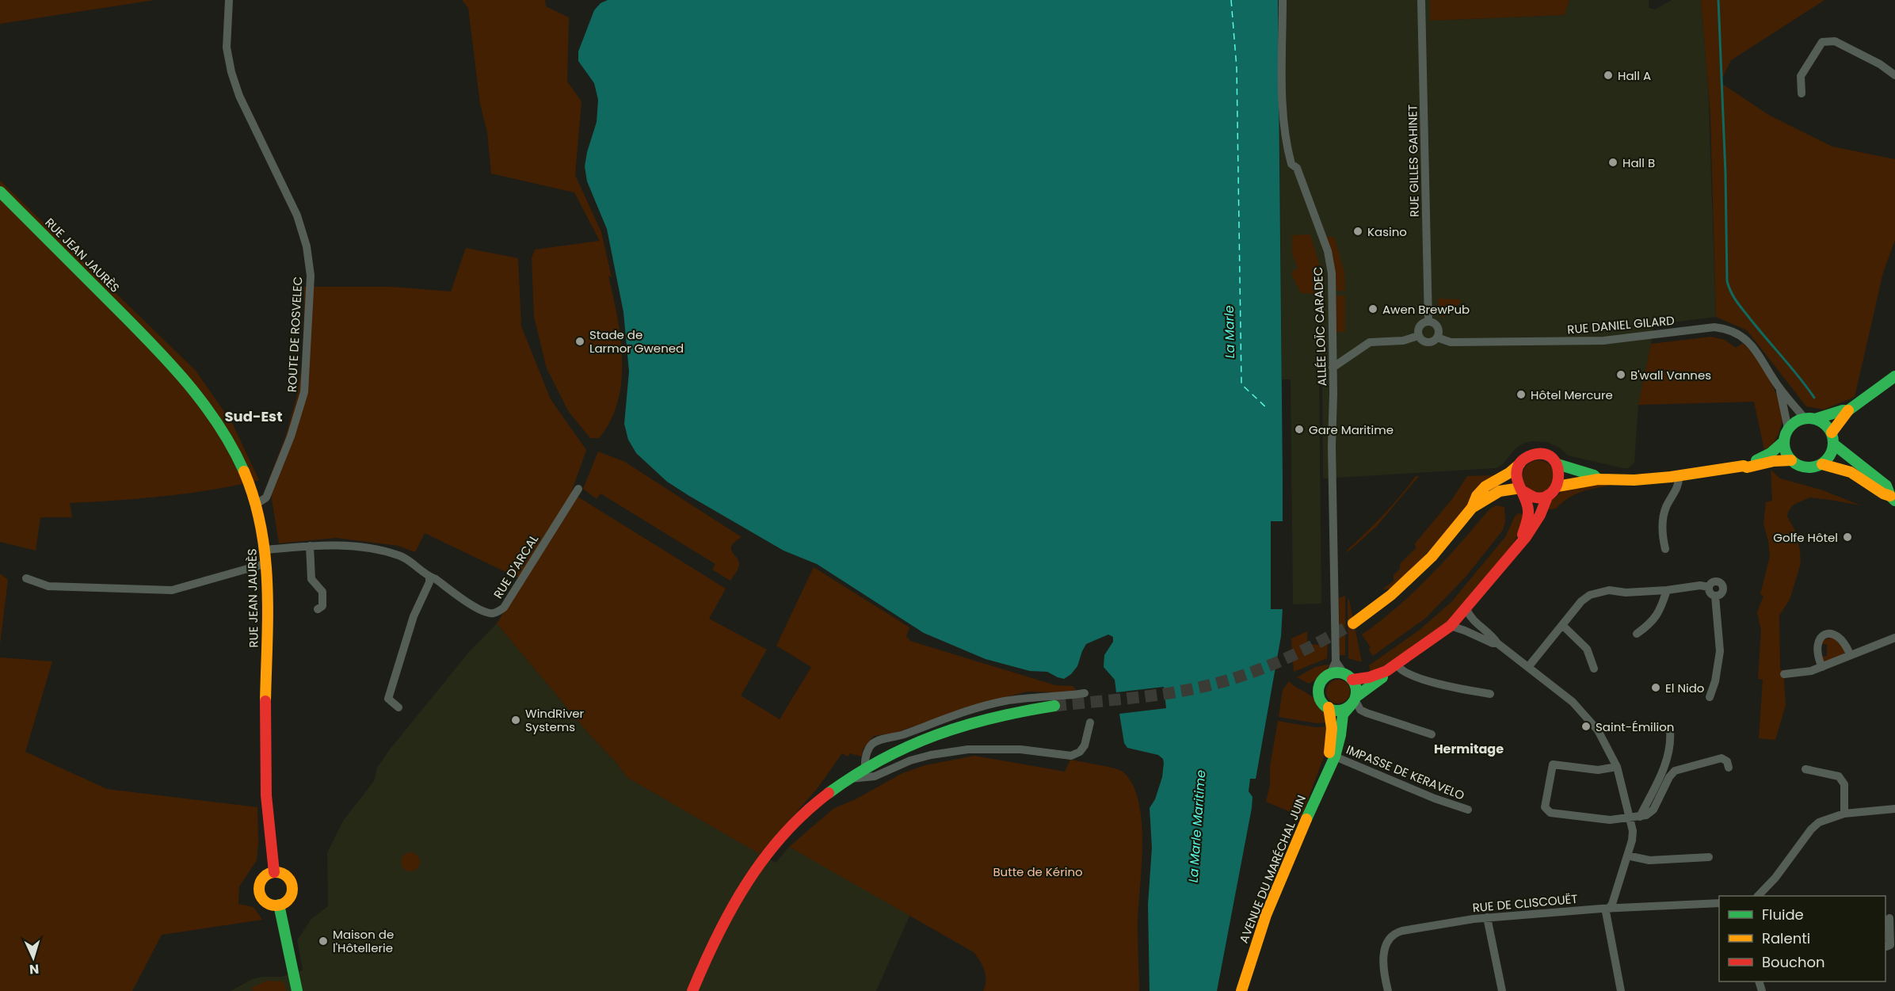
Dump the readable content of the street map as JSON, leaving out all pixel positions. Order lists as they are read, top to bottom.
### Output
{
  "streets": {
    "main road": ["RUE JEAN JAURÈS", "AVENUE DU MARÉCHAL JUIN"],
    "street": [
      "RUE GILLES GAHINET",
      "RUE DANIEL GILARD",
      "ALLÉE LOÏC CARADEC",
      "ROUTE DE ROSVELEC",
      "RUE D'ARCAL",
      "IMPASSE DE KERAVELO",
      "RUE DE CLISCOUËT"
    ]
  },
  "crossings": [
    ["RUE GILLES GAHINET", "RUE DANIEL GILARD"],
    ["RUE JEAN JAURÈS", "ROUTE DE ROSVELEC"],
    ["RUE JEAN JAURÈS", "RUE D'ARCAL"],
    ["ALLÉE LOÏC CARADEC", "AVENUE DU MARÉCHAL JUIN"],
    ["IMPASSE DE KERAVELO", "AVENUE DU MARÉCHAL JUIN"]
  ],
  "districts": ["Sud-Est", "Hermitage"],
  "water": ["La Marle", "La Marle Maritime"],
  "parks": ["Butte de Kérino"],
  "places": [
    "Hall A",
    "Hall B",
    "Kasino",
    "Awen BrewPub",
    "Stade de Larmor Gwened",
    "B'wall Vannes",
    "Hôtel Mercure",
    "Gare Maritime",
    "Golfe Hôtel",
    "El Nido",
    "WindRiver Systems",
    "Saint-Émilion",
    "Maison de l'Hôtellerie"
  ],
  "legend": ["Fluide", "Ralenti", "Bouchon"],
  "north": "bottom"
}
